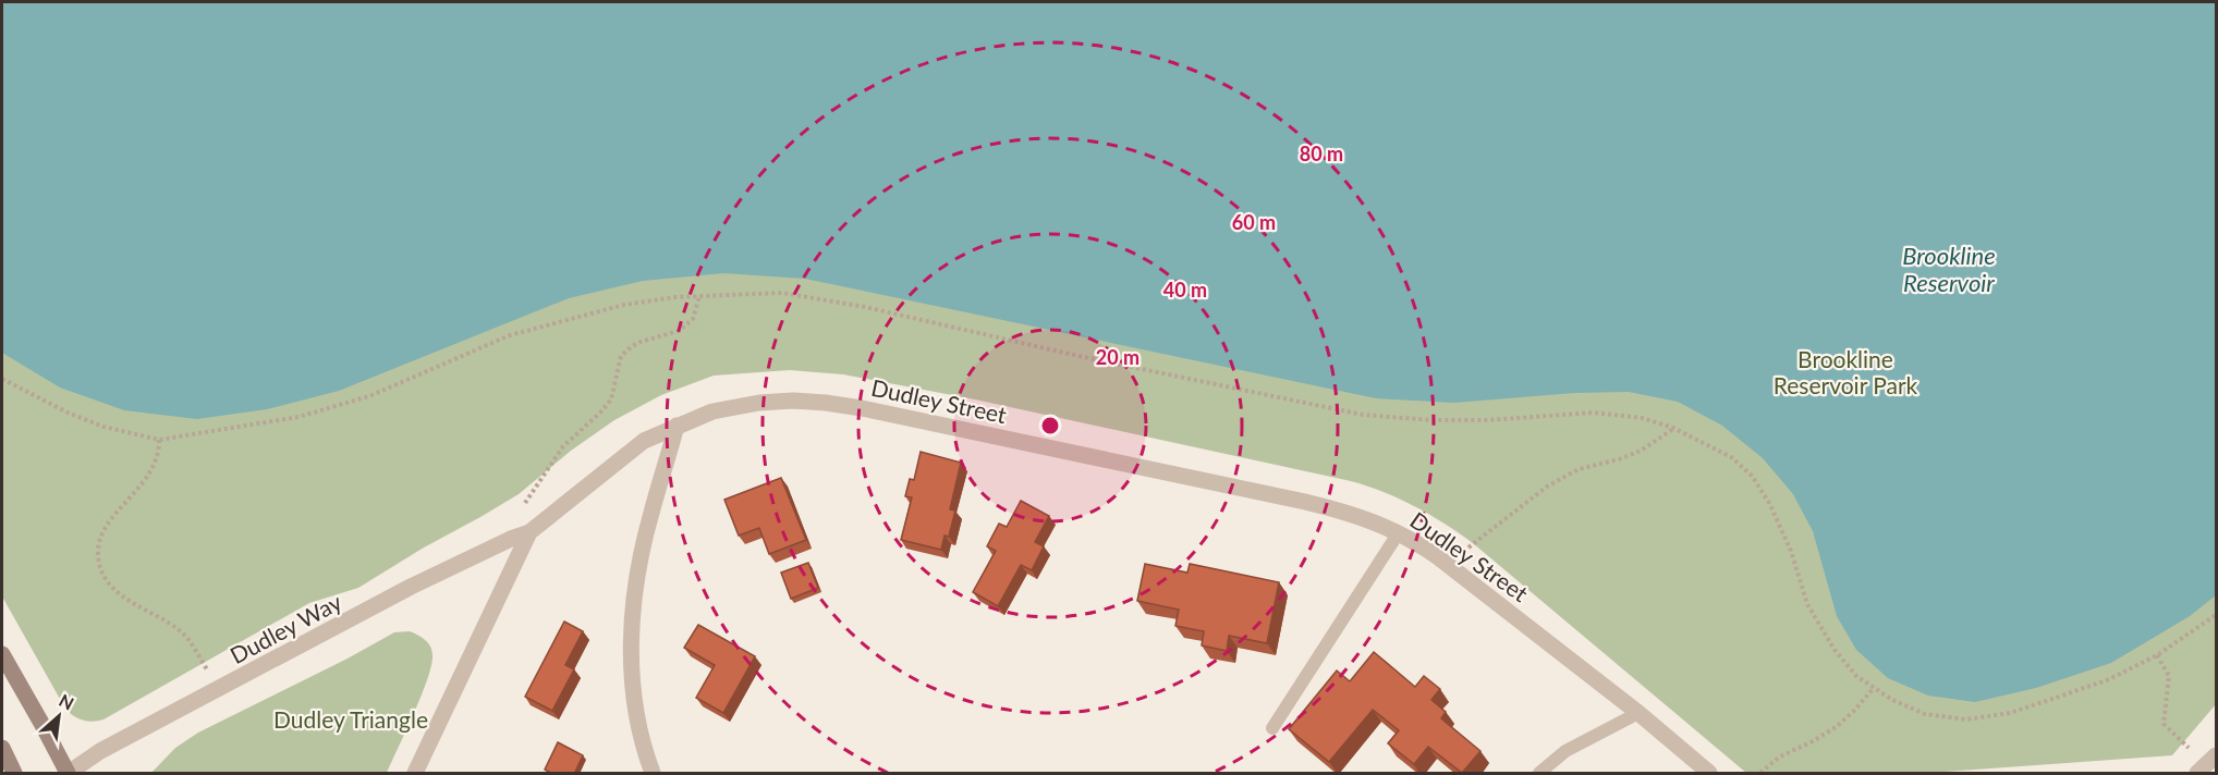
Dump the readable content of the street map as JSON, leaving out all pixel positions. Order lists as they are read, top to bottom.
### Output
{
  "streets": {
    "street": ["Dudley Street", "Dudley Way"]
  },
  "crossings": [
    ["Dudley Street", "Dudley Way"]
  ],
  "water": ["Brookline Reservoir"],
  "parks": ["Brookline Reservoir Park", "Dudley Triangle"],
  "north": "top right",
  "rings": [
    "80 m",
    "60 m",
    "40 m",
    "20 m"
  ]
}
